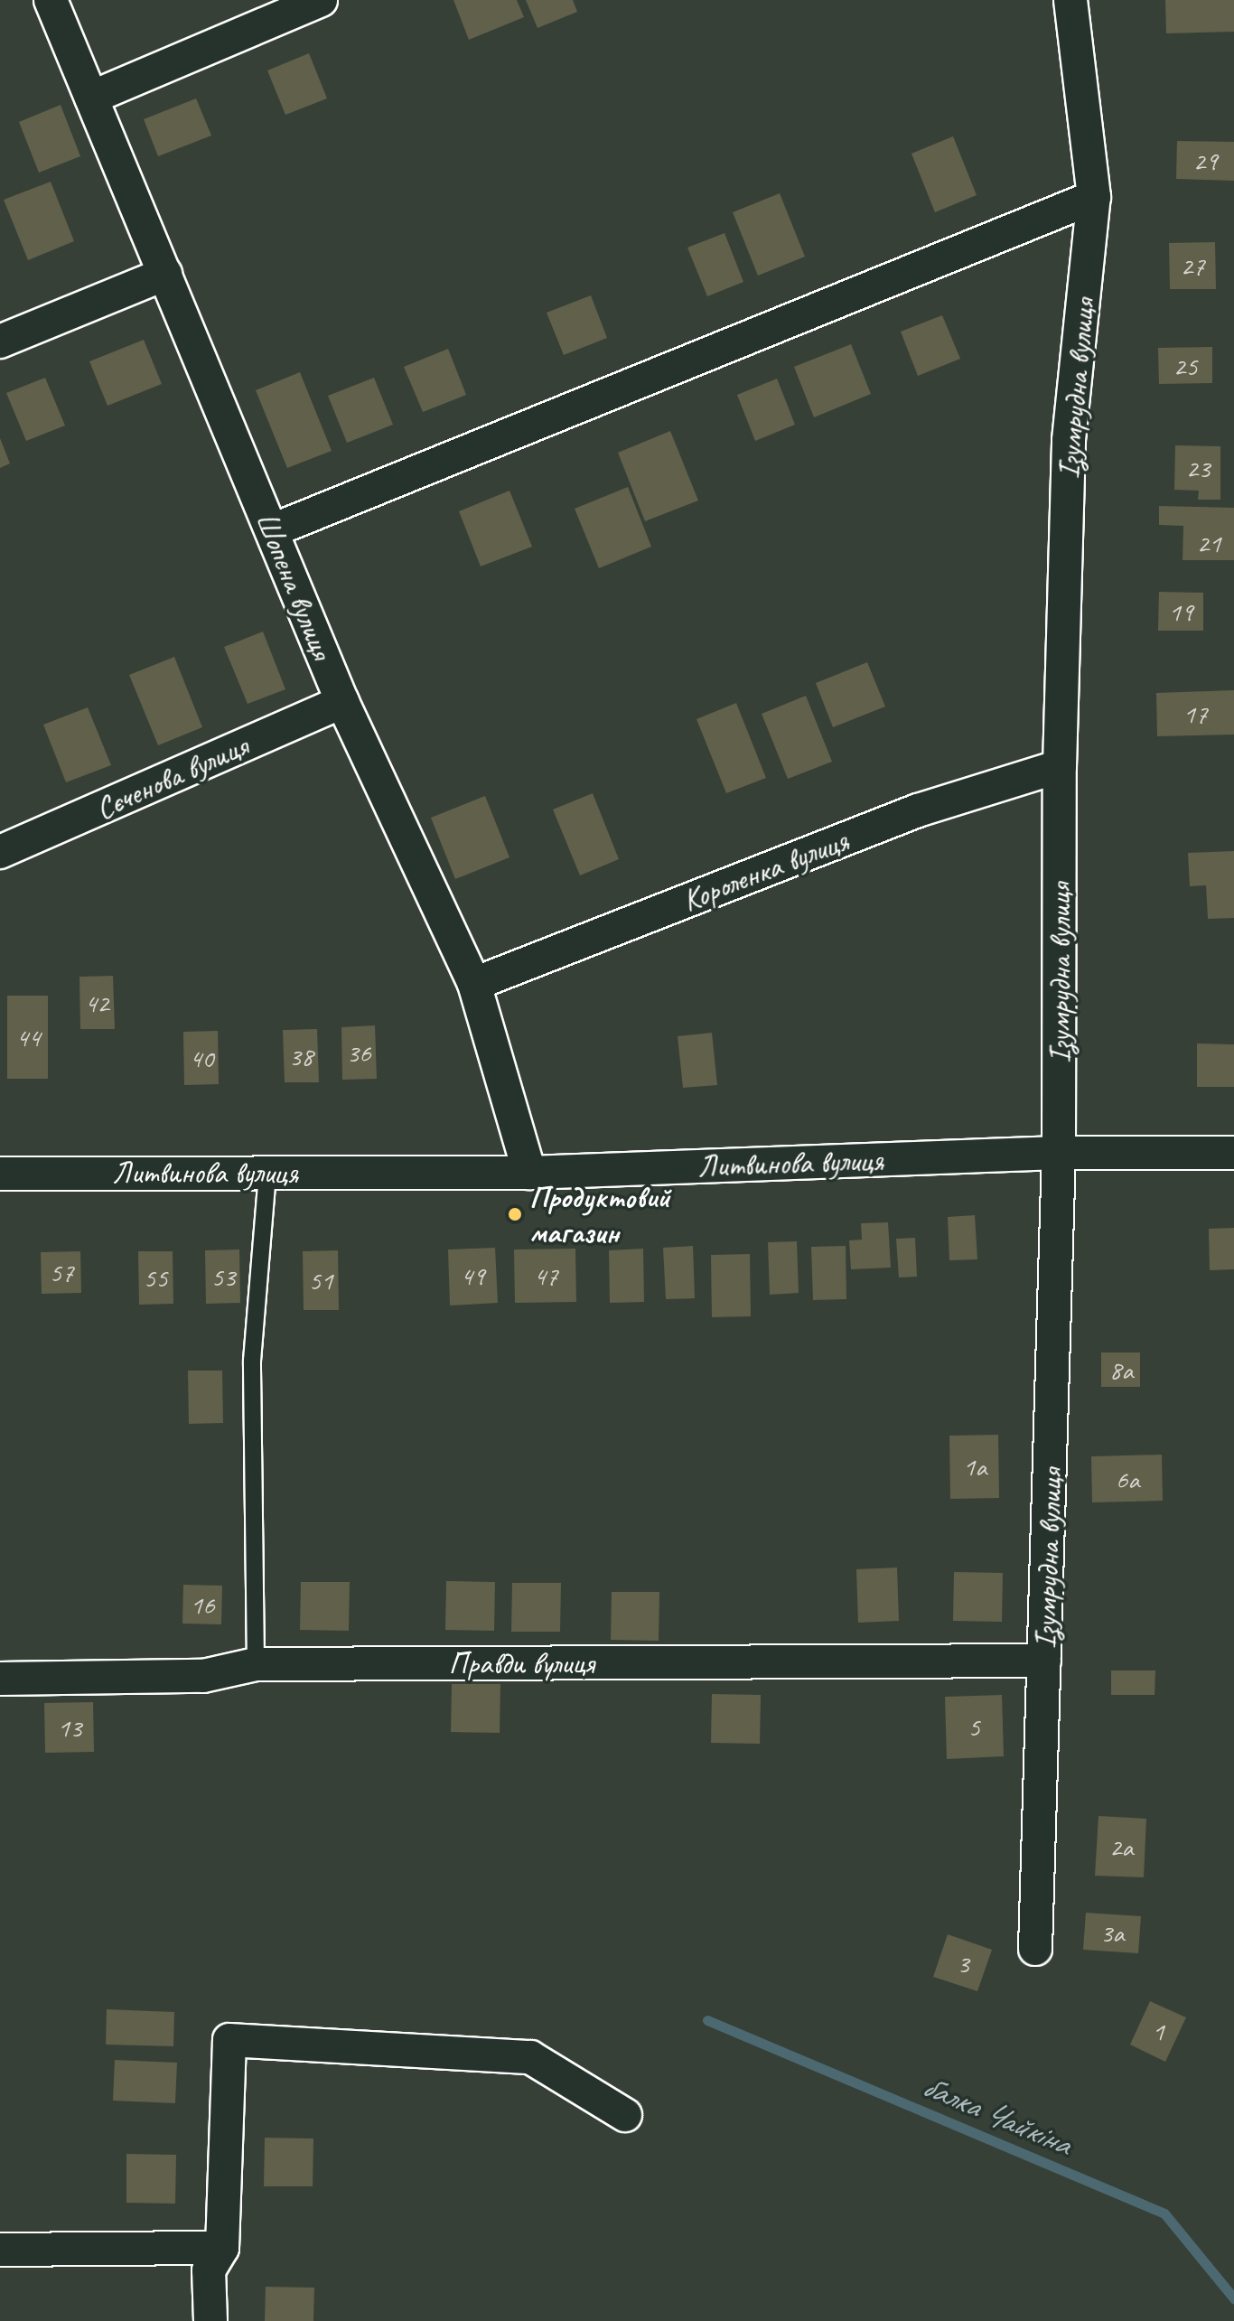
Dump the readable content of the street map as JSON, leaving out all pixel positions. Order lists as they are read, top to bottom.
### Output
{
  "streets": {
    "street": [
      "Ізумрудна вулиця",
      "Шопена вулиця",
      "Сєченова вулиця",
      "Короленка вулиця",
      "Литвинова вулиця",
      "Правди вулиця"
    ]
  },
  "crossings": [
    ["Ізумрудна вулиця", "Короленка вулиця"],
    ["Ізумрудна вулиця", "Литвинова вулиця"],
    ["Ізумрудна вулиця", "Правди вулиця"],
    ["Шопена вулиця", "Сєченова вулиця"],
    ["Шопена вулиця", "Короленка вулиця"],
    ["Шопена вулиця", "Литвинова вулиця"]
  ],
  "water": ["балка Чайкіна"],
  "places": ["Продуктовий магазин"],
  "house_numbers": [
    "29",
    "27",
    "25",
    "23",
    "21",
    "19",
    "17",
    "42",
    "44",
    "36",
    "38",
    "40",
    "57",
    "49",
    "47",
    "53",
    "55",
    "51",
    "8а",
    "1а",
    "6а",
    "16",
    "5",
    "13",
    "2а",
    "3а",
    "3",
    "1"
  ]
}
